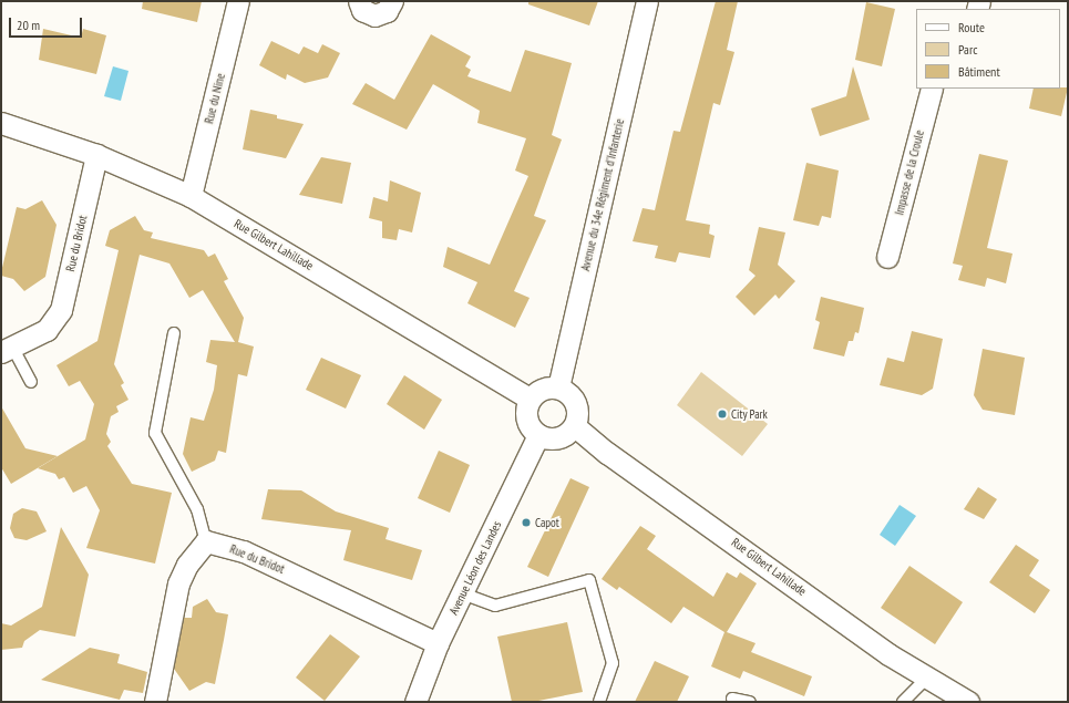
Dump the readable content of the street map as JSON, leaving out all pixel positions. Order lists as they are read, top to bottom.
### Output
{
  "streets": {
    "street": [
      "Rue du Nine",
      "Impasse de la Croule",
      "Avenue du 34e Régiment d'Infanterie",
      "Rue du Bridot",
      "Rue Gilbert Lahillade",
      "Avenue Léon des Landes"
    ]
  },
  "crossings": [
    ["Rue du Nine", "Rue Gilbert Lahillade"],
    ["Avenue du 34e Régiment d'Infanterie", "Rue Gilbert Lahillade"],
    ["Avenue du 34e Régiment d'Infanterie", "Avenue Léon des Landes"],
    ["Rue du Bridot", "Rue Gilbert Lahillade"],
    ["Rue du Bridot", "Avenue Léon des Landes"],
    ["Rue Gilbert Lahillade", "Avenue Léon des Landes"]
  ],
  "places": ["City Park", "Capot"],
  "legend": ["Route", "Parc", "Bâtiment"],
  "scale_bar": "20 m"
}
